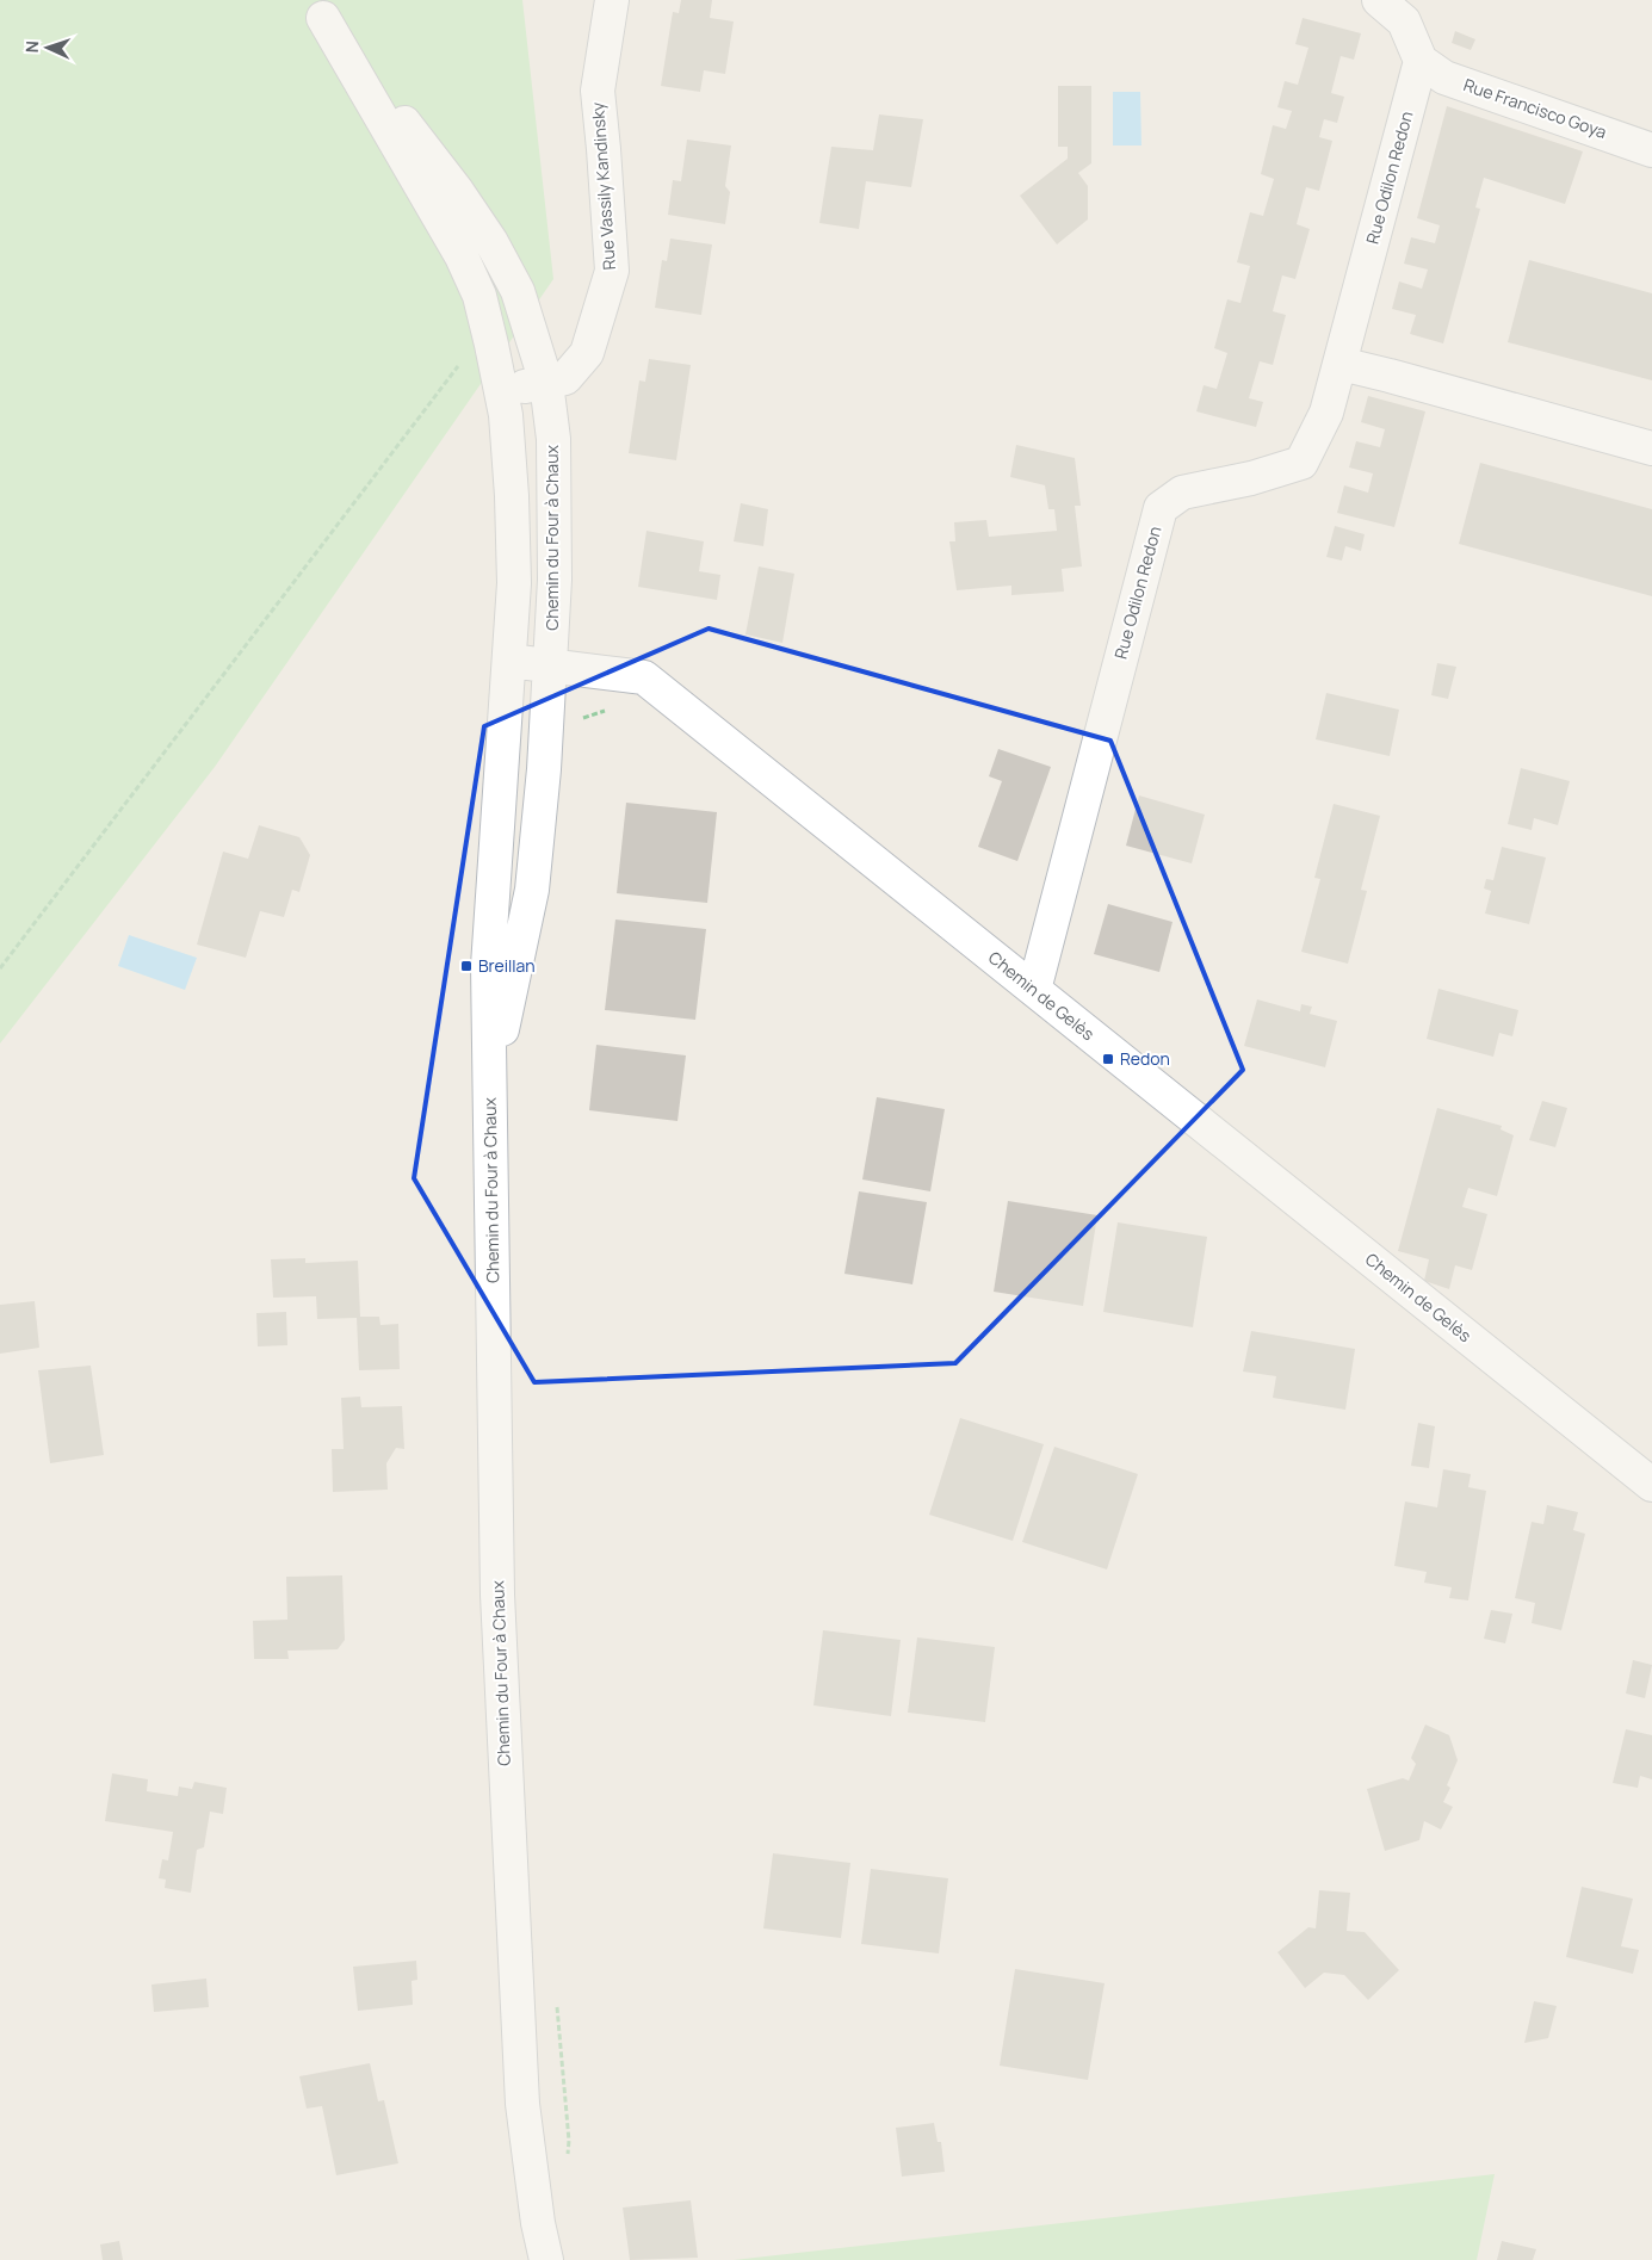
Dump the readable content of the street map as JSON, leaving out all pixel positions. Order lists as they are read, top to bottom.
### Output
{
  "streets": {
    "street": [
      "Rue Francisco Goya",
      "Rue Odilon Redon",
      "Rue Vassily Kandinsky",
      "Chemin du Four à Chaux",
      "Chemin de Gelès"
    ]
  },
  "crossings": [
    ["Rue Francisco Goya", "Rue Odilon Redon"],
    ["Rue Odilon Redon", "Chemin de Gelès"],
    ["Rue Vassily Kandinsky", "Chemin du Four à Chaux"],
    ["Chemin du Four à Chaux", "Chemin de Gelès"]
  ],
  "places": {
    "transit": ["Breillan", "Redon"]
  },
  "north": "left"
}
